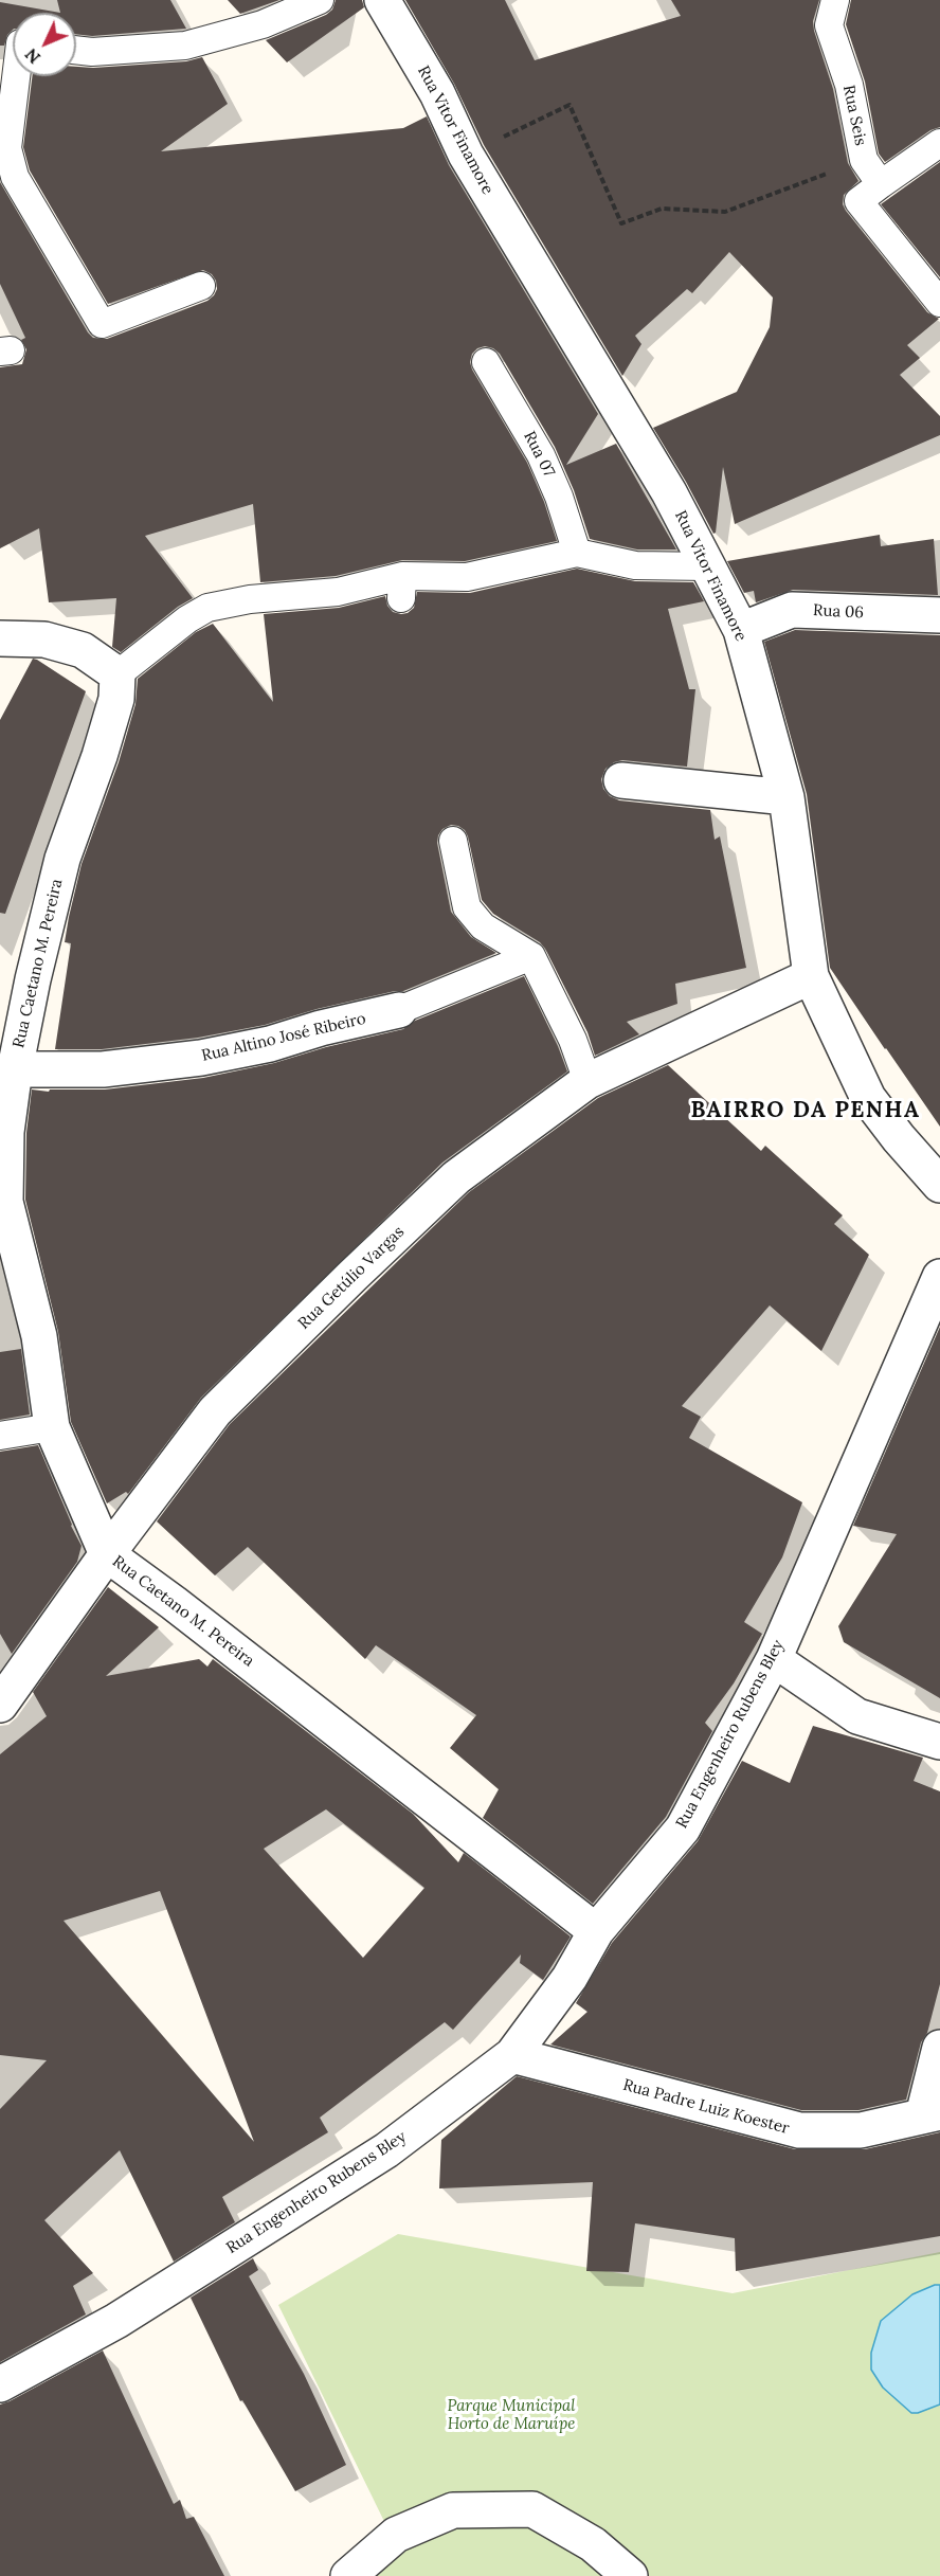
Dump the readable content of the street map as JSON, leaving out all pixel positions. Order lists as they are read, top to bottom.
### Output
{
  "streets": {
    "street": [
      "Rua Vitor Finamore",
      "Rua 06",
      "Rua Caetano M. Pereira",
      "Rua Altino José Ribeiro",
      "Rua Getúlio Vargas",
      "Rua Engenheiro Rubens Bley",
      "Rua Padre Luiz Koester"
    ],
    "lane": ["Rua Seis", "Rua 07"]
  },
  "crossings": [
    ["Rua Vitor Finamore", "Rua 06"],
    ["Rua Vitor Finamore", "Rua Getúlio Vargas"],
    ["Rua Caetano M. Pereira", "Rua Altino José Ribeiro"],
    ["Rua Caetano M. Pereira", "Rua Getúlio Vargas"],
    ["Rua Caetano M. Pereira", "Rua Engenheiro Rubens Bley"],
    ["Rua Engenheiro Rubens Bley", "Rua Padre Luiz Koester"]
  ],
  "districts": ["BAIRRO DA PENHA"],
  "parks": ["Parque Municipal Horto de Maruípe"],
  "north": "bottom left"
}
